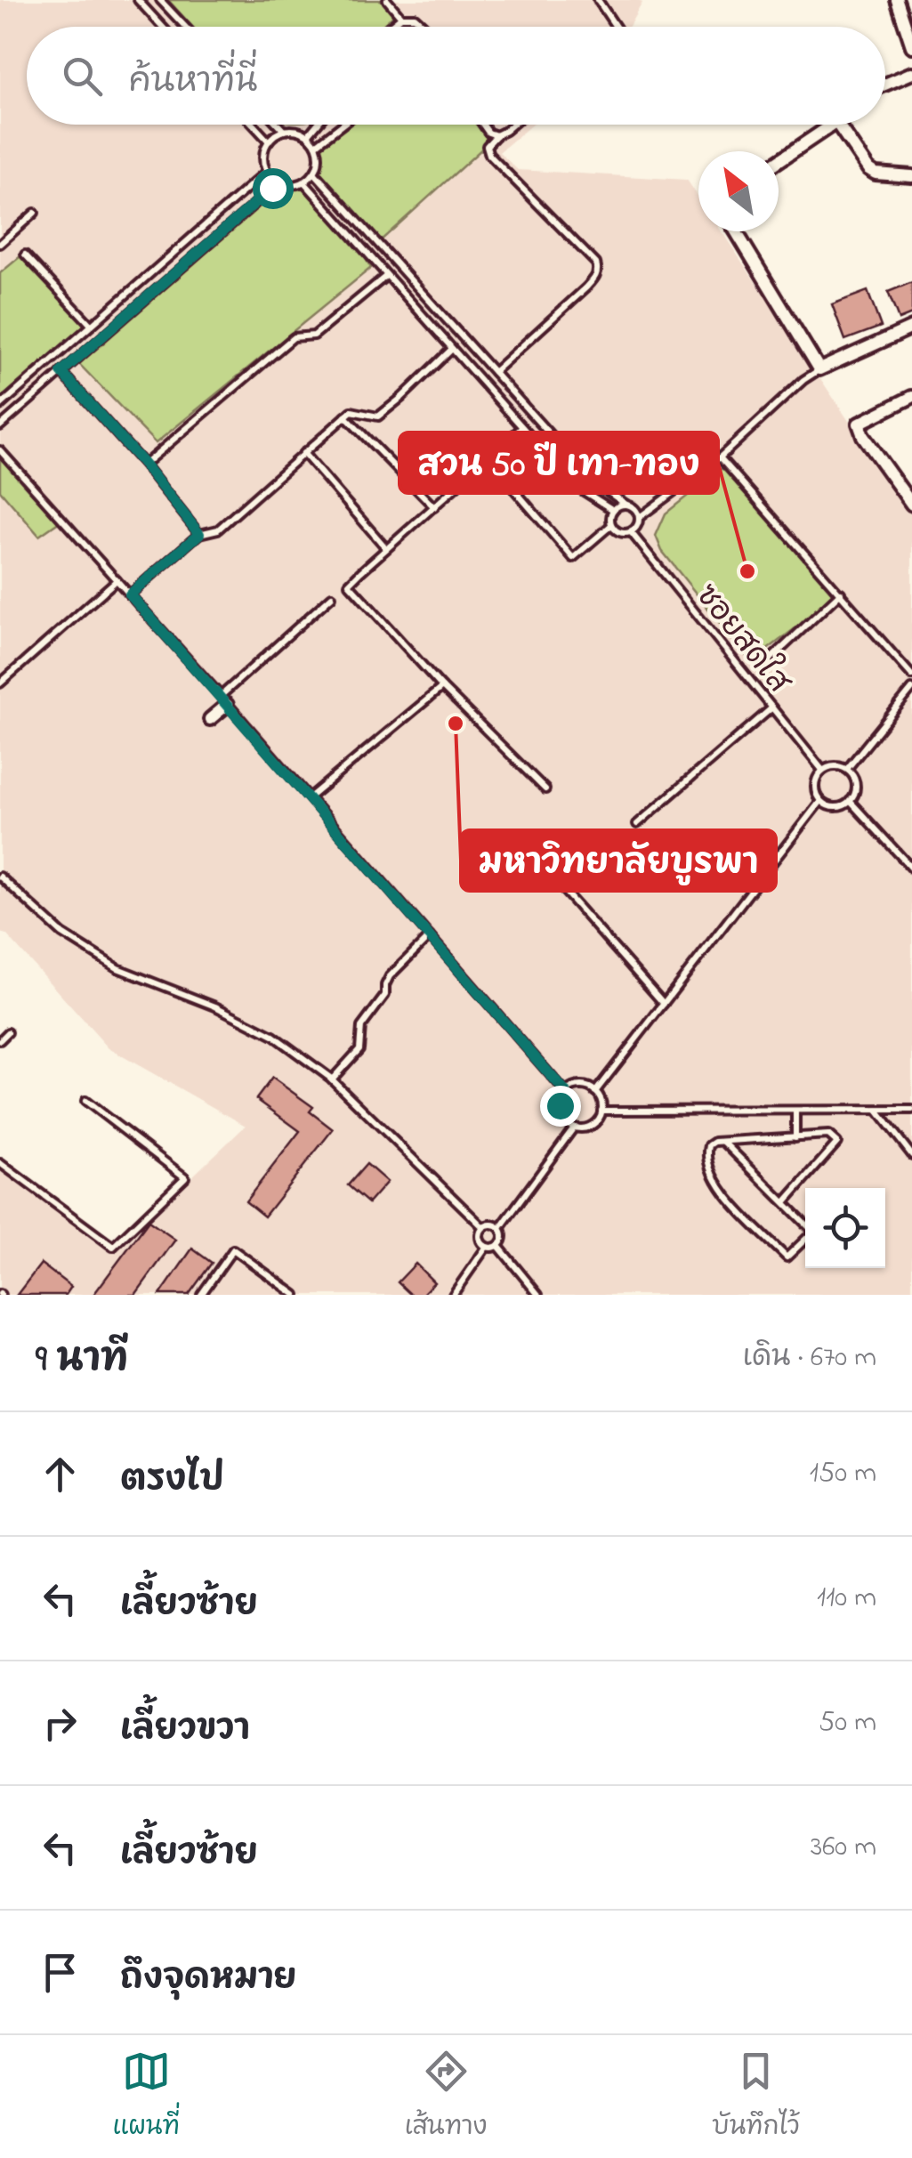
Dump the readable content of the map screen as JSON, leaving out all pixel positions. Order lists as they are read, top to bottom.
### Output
{
  "streets": {
    "lane": ["ซอยสดใส"]
  },
  "places": ["สวน 50 ปี เทา-ทอง", "มหาวิทยาลัยบูรพา"],
  "north": "top left",
  "page": {
    "search": "ค้นหาที่นี่",
    "heading": ["9 นาที", "เดิน · 670 m"],
    "list": [
      ["ตรงไป", "150 m"],
      ["เลี้ยวซ้าย", "110 m"],
      ["เลี้ยวขวา", "50 m"],
      ["เลี้ยวซ้าย", "360 m"],
      "ถึงจุดหมาย"
    ],
    "nav": ["แผนที่", "เส้นทาง", "บันทึกไว้"]
  }
}
